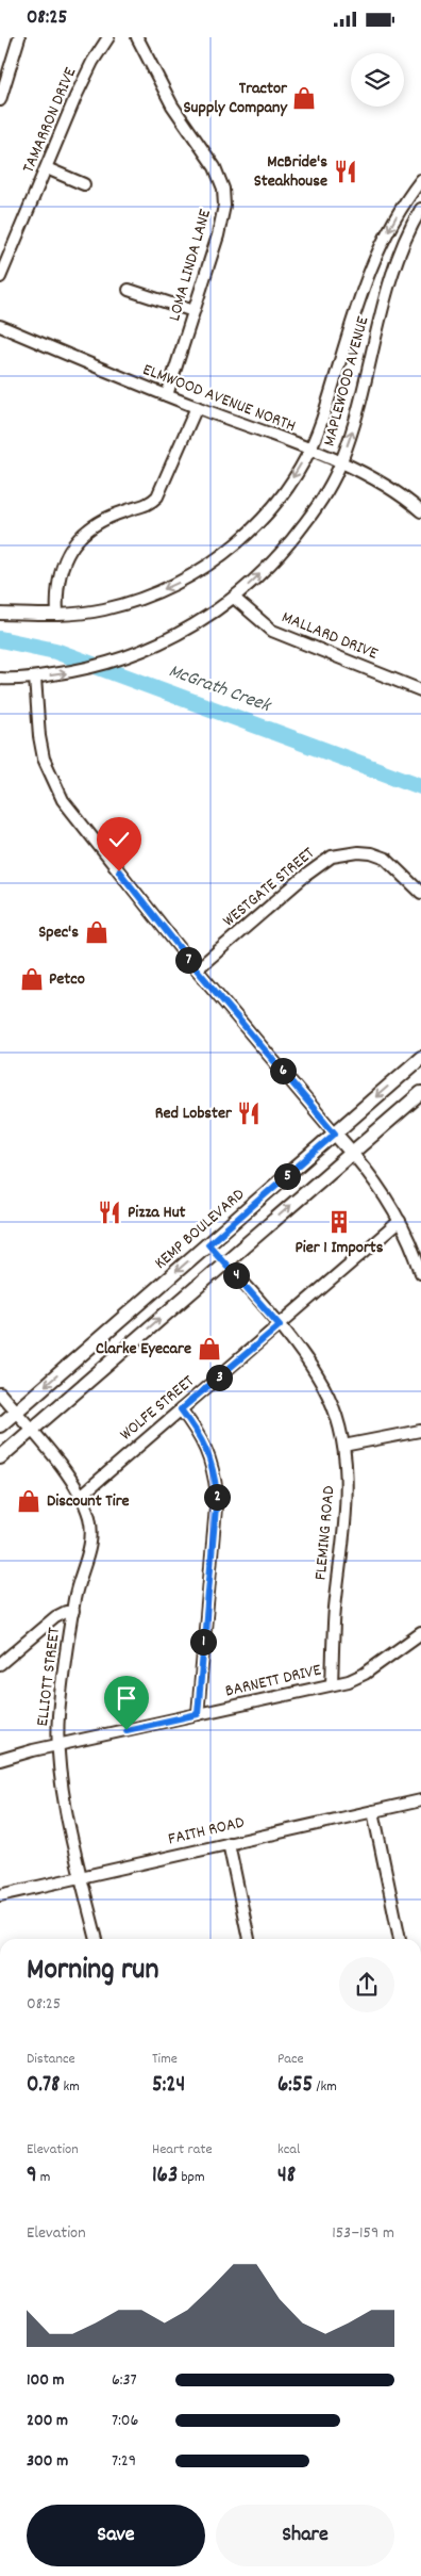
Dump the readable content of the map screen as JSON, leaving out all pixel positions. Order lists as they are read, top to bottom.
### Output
{
  "streets": {
    "main road": ["KEMP BOULEVARD"],
    "street": [
      "TAMARRON DRIVE",
      "LOMA LINDA LANE",
      "MAPLEWOOD AVENUE",
      "ELMWOOD AVENUE NORTH",
      "MALLARD DRIVE",
      "WESTGATE STREET",
      "WOLFE STREET",
      "FLEMING ROAD",
      "ELLIOTT STREET",
      "BARNETT DRIVE",
      "FAITH ROAD"
    ]
  },
  "crossings": [
    ["LOMA LINDA LANE", "ELMWOOD AVENUE NORTH"],
    ["MAPLEWOOD AVENUE", "ELMWOOD AVENUE NORTH"],
    ["MAPLEWOOD AVENUE", "MALLARD DRIVE"],
    ["KEMP BOULEVARD", "ELLIOTT STREET"],
    ["WOLFE STREET", "FLEMING ROAD"],
    ["WOLFE STREET", "ELLIOTT STREET"],
    ["FLEMING ROAD", "BARNETT DRIVE"],
    ["ELLIOTT STREET", "BARNETT DRIVE"],
    ["ELLIOTT STREET", "FAITH ROAD"]
  ],
  "water": ["McGrath Creek"],
  "places": {
    "shop": [
      "Tractor Supply Company",
      "Spec's",
      "Petco",
      "Clarke Eyecare",
      "Discount Tire"
    ],
    "restaurant": ["McBride's Steakhouse", "Red Lobster", "Pizza Hut"],
    "building": ["Pier 1 Imports"]
  },
  "page": {
    "status": "08:25",
    "pins": [
      "7",
      "6",
      "5",
      "4",
      "3",
      "2",
      "1"
    ],
    "heading": ["Morning run", "08:25"],
    "stats": [
      ["Distance", "0.78 km"],
      ["Time", "5:24"],
      ["Pace", "6:55 /km"],
      ["Elevation", "9 m"],
      ["Heart rate", "163 bpm"],
      ["kcal", "48"]
    ],
    "chart": ["Elevation", "153–159 m"],
    "list": [
      {
        "name": "100 m",
        "note": "6:37"
      },
      {
        "name": "200 m",
        "note": "7:06"
      },
      {
        "name": "300 m",
        "note": "7:29"
      }
    ],
    "buttons": ["Save", "Share"]
  }
}
